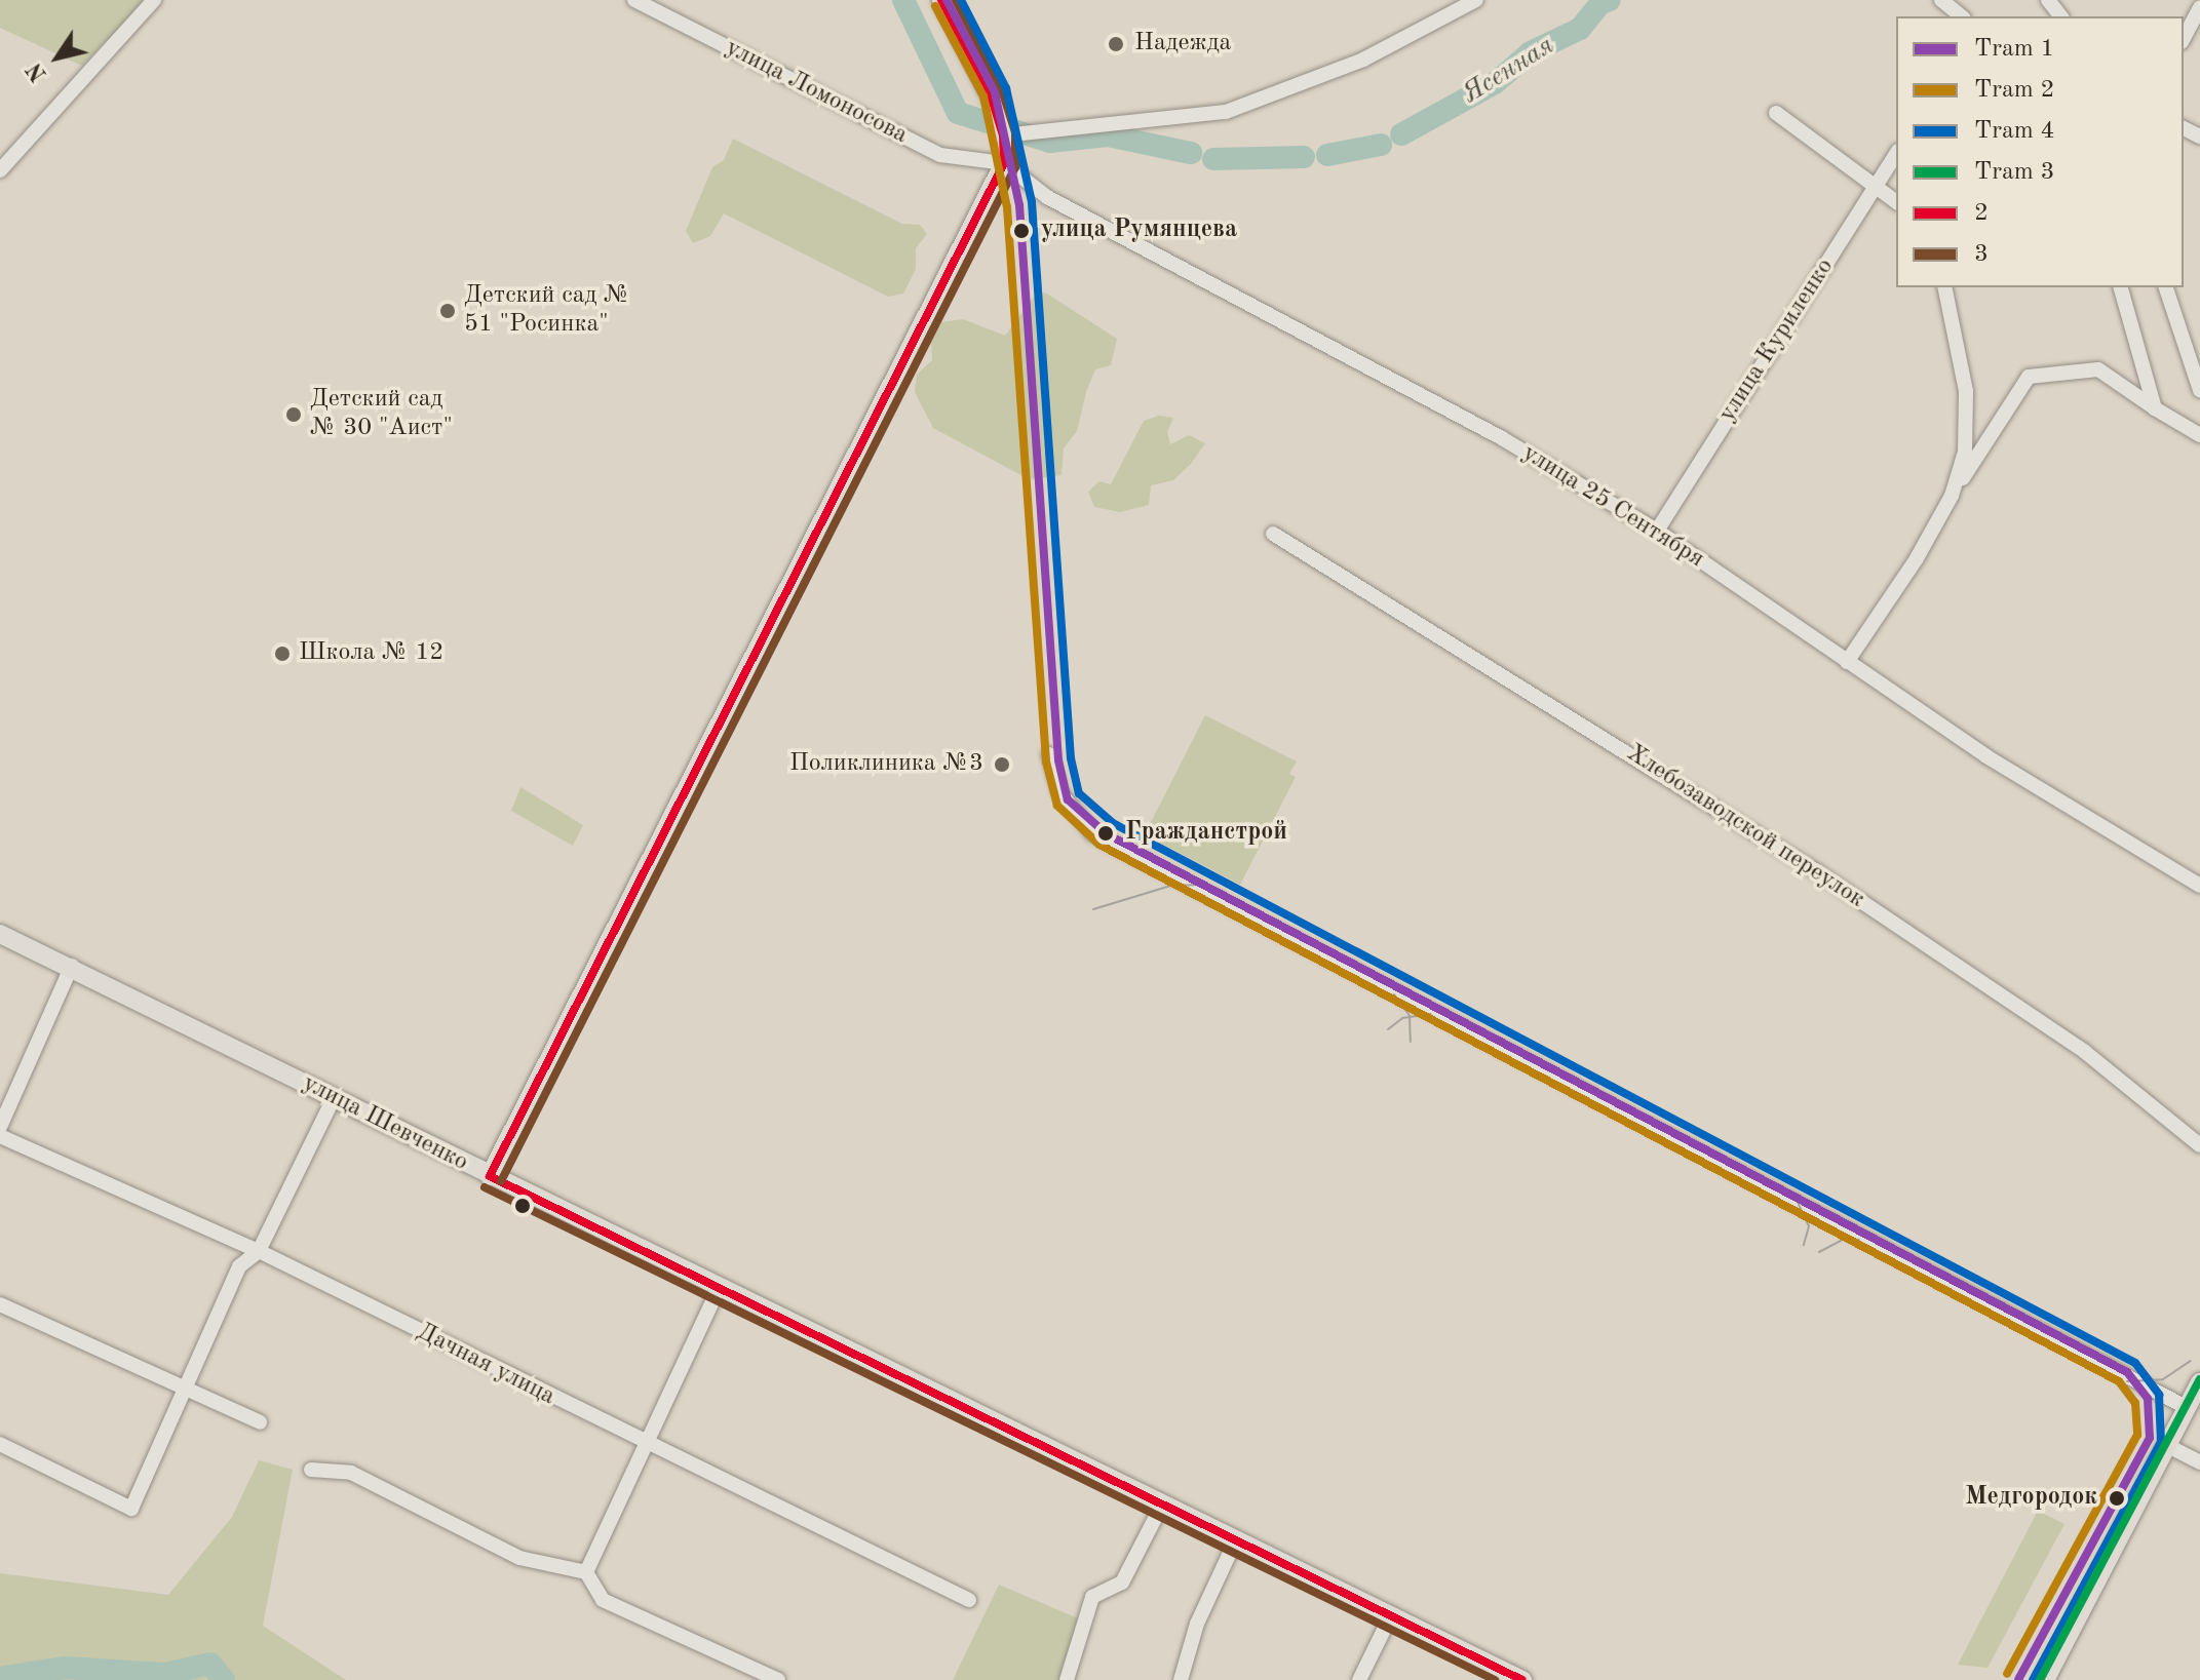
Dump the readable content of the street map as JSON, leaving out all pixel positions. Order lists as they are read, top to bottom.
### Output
{
  "streets": {
    "main road": ["улица Шевченко"],
    "street": [
      "улица Ломоносова",
      "улица Куриленко",
      "улица 25 Сентября",
      "Хлебозаводской переулок",
      "Дачная улица"
    ]
  },
  "crossings": [
    ["улица Ломоносова", "улица 25 Сентября"],
    ["улица Куриленко", "улица 25 Сентября"]
  ],
  "water": ["Ясенная"],
  "places": [
    "Надежда",
    "улица Румянцева",
    "Детский сад № 51 \"Росинка\"",
    "Детский сад № 30 \"Аист\"",
    "Школа № 12",
    "Поликлиника №3",
    "Гражданстрой",
    "Медгородок"
  ],
  "lines": [
    "tram line 1",
    "tram line 4",
    "transit line 2",
    "transit line 3",
    "tram line 2",
    "tram line 3"
  ],
  "legend": [
    "Tram 1",
    "Tram 2",
    "Tram 4",
    "Tram 3",
    "2",
    "3"
  ],
  "north": "bottom left"
}
